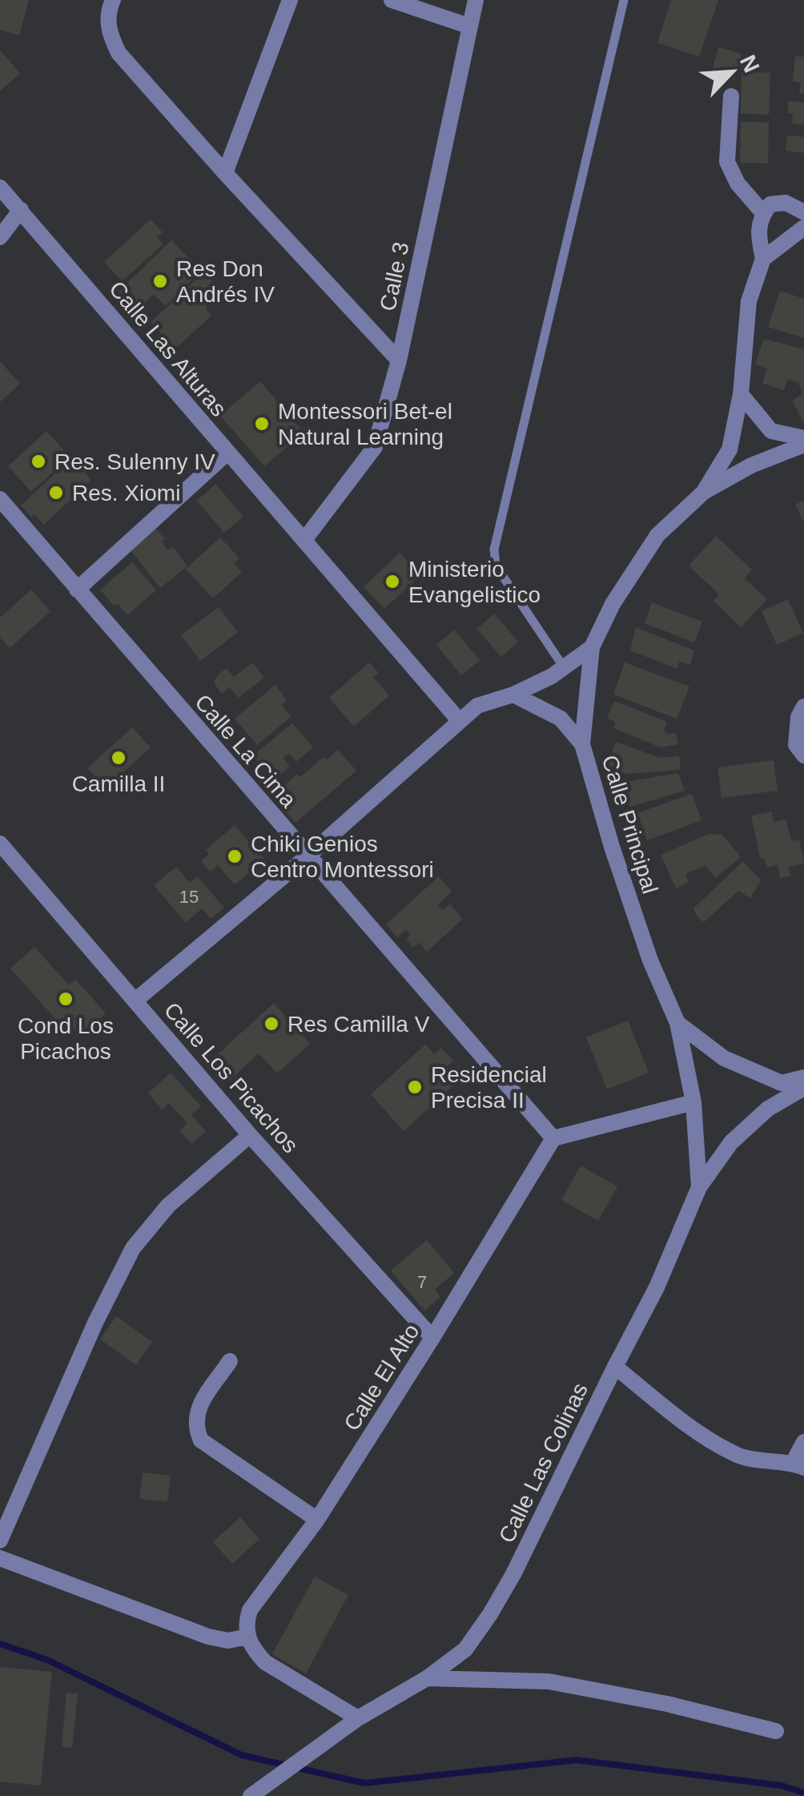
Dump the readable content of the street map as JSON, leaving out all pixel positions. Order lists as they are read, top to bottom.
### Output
{
  "streets": {
    "street": [
      "Calle 3",
      "Calle Las Alturas",
      "Calle La Cima",
      "Calle Principal",
      "Calle Los Picachos",
      "Calle El Alto",
      "Calle Las Colinas"
    ]
  },
  "crossings": [
    ["Calle 3", "Calle Las Alturas"],
    ["Calle La Cima", "Calle El Alto"],
    ["Calle Los Picachos", "Calle El Alto"]
  ],
  "places": [
    "Res Don Andrés IV",
    "Montessori Bet-el Natural Learning",
    "Res. Sulenny IV",
    "Res. Xiomi",
    "Ministerio Evangelistico",
    "Camilla II",
    "Chiki Genios Centro Montessori",
    "Cond Los Picachos",
    "Res Camilla V",
    "Residencial Precisa II"
  ],
  "house_numbers": ["15", "7"],
  "north": "top right"
}
